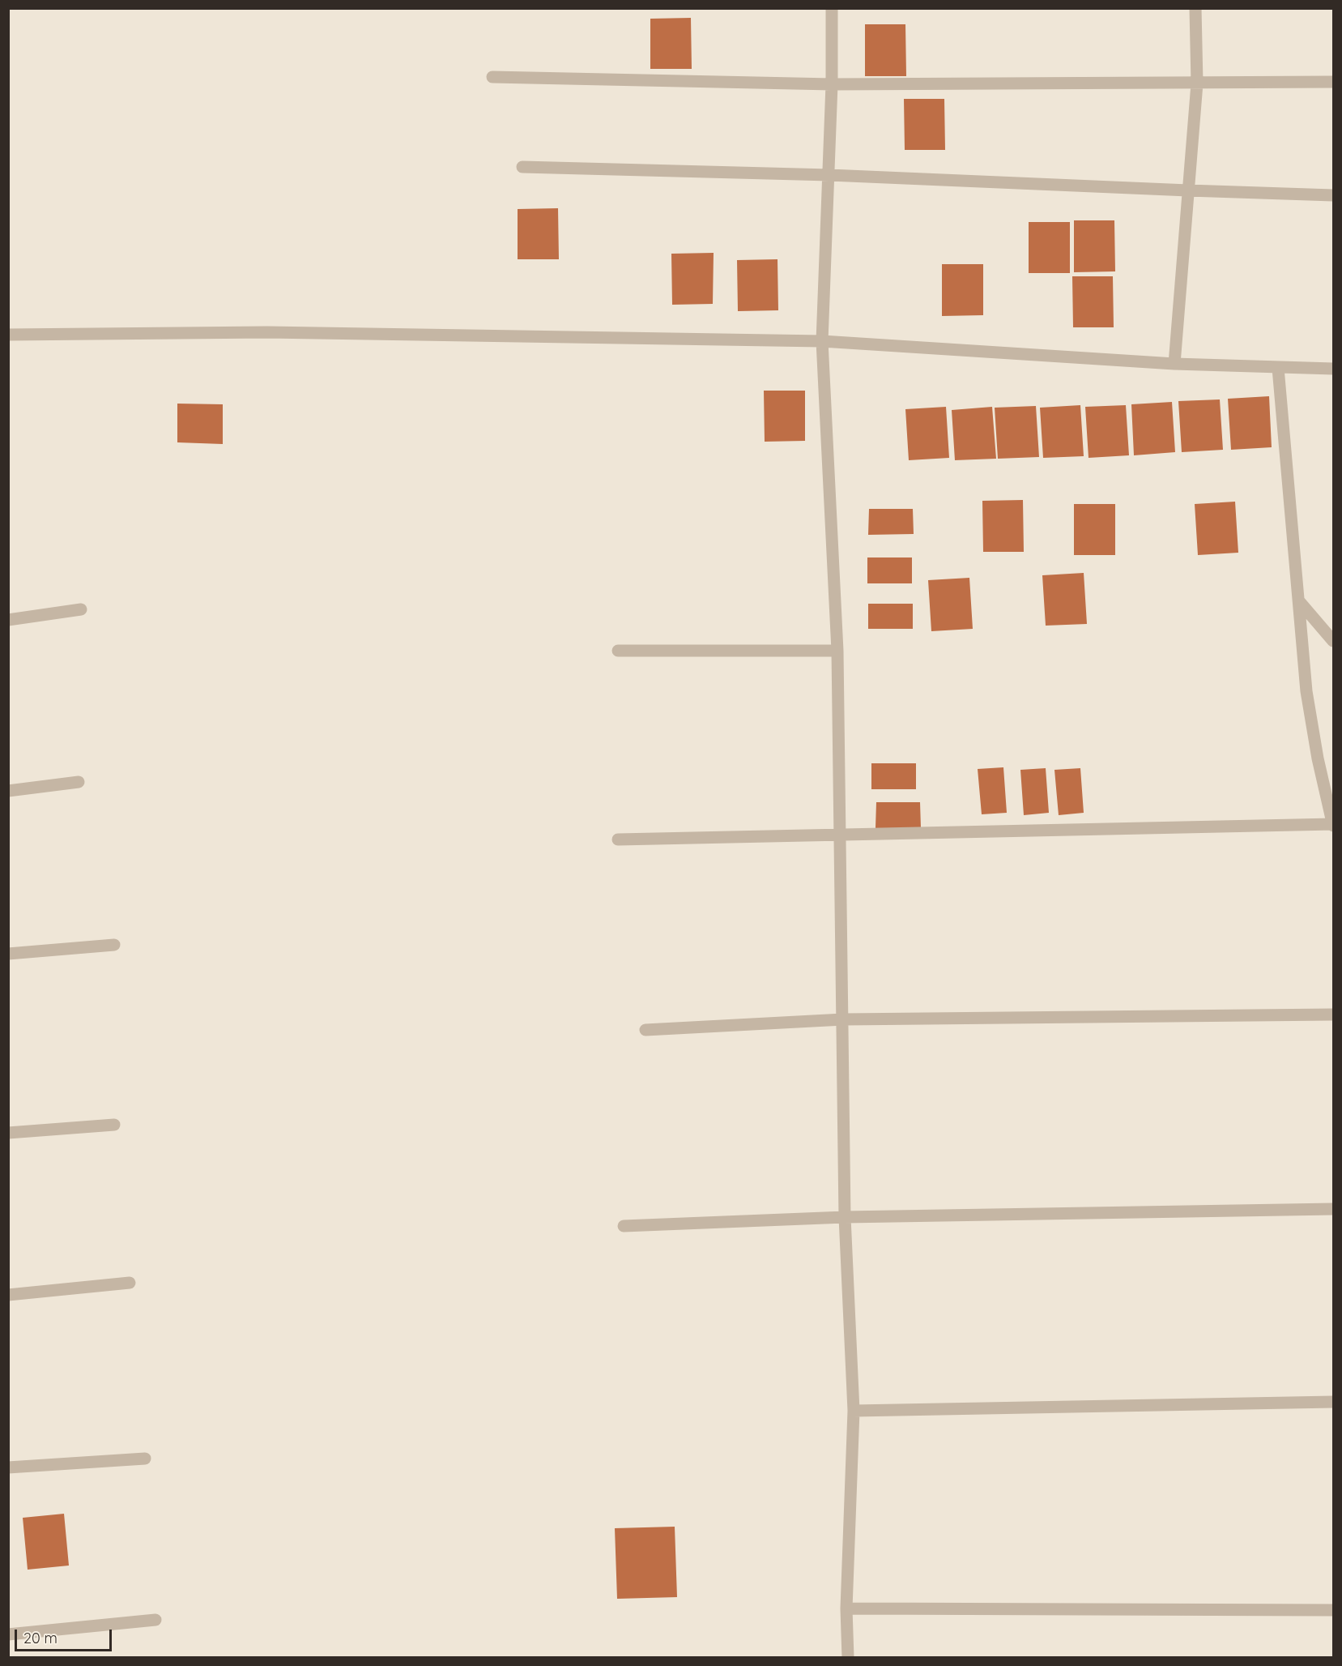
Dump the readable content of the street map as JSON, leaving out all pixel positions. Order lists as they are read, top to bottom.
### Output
{
  "scale_bar": "20 m"
}
